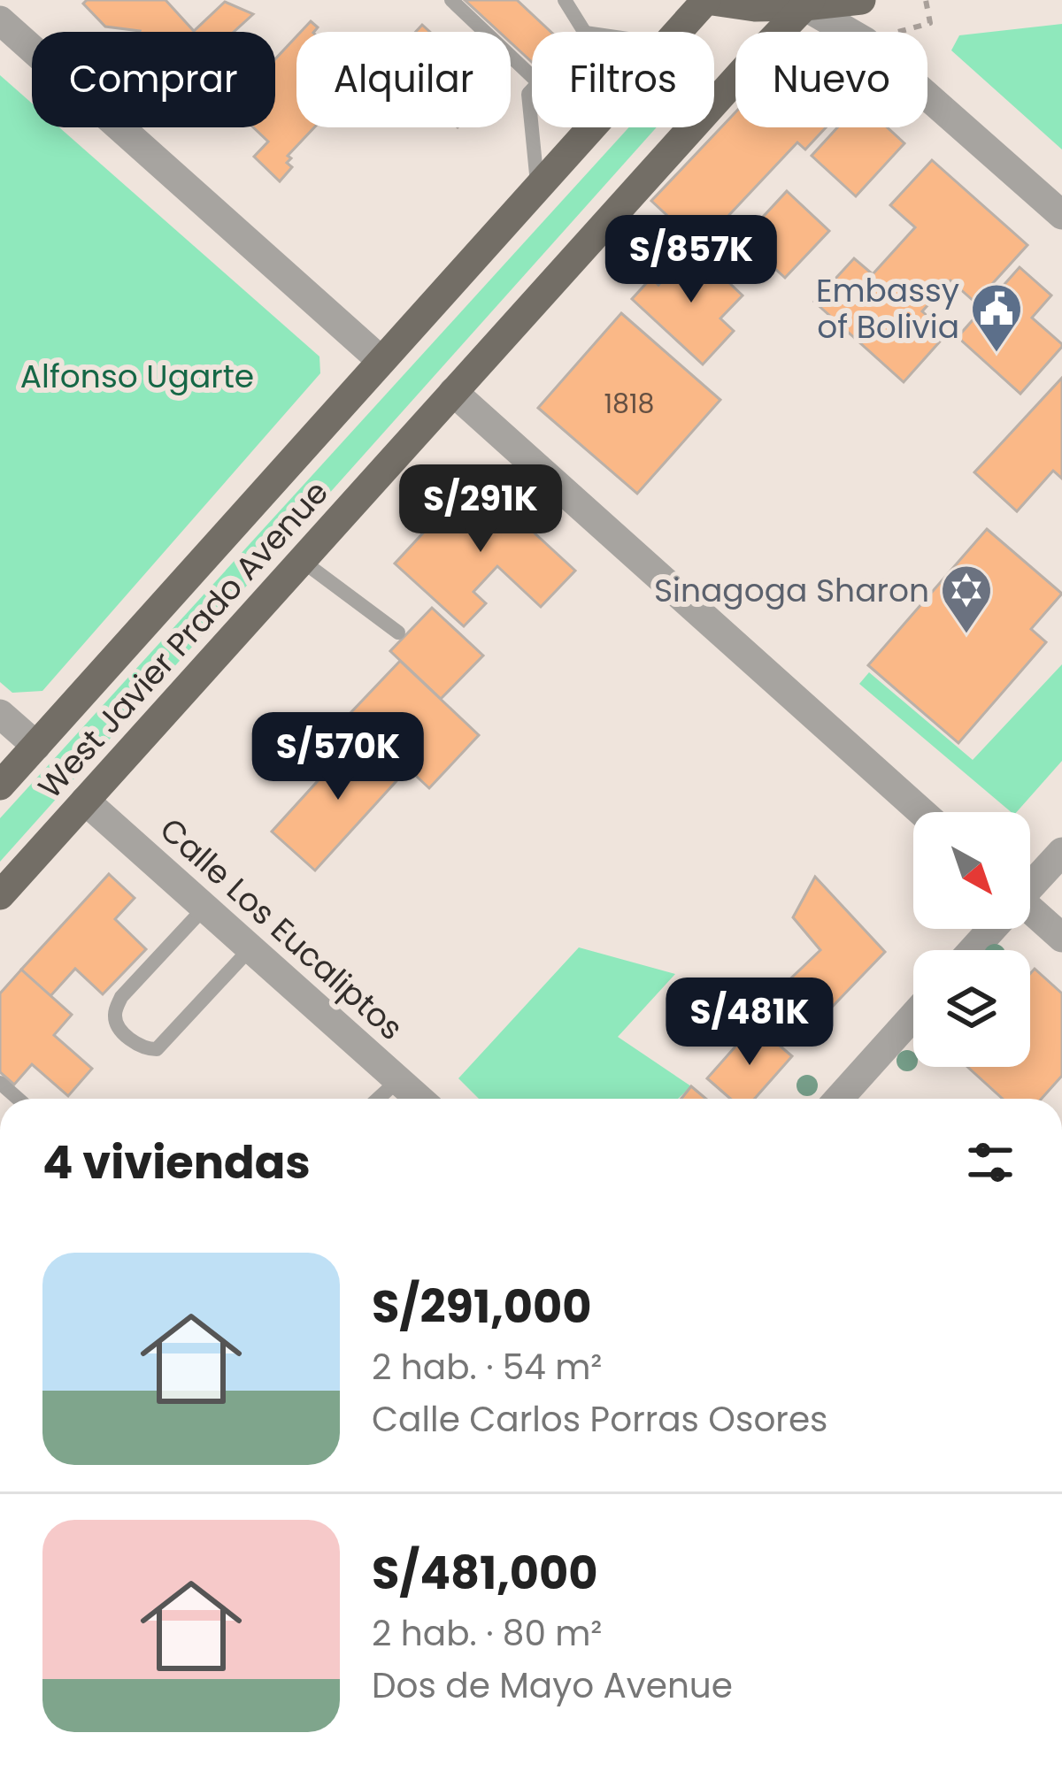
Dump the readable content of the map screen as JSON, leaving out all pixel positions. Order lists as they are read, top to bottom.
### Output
{
  "streets": {
    "main road": ["West Javier Prado Avenue"],
    "street": ["Calle Los Eucaliptos"]
  },
  "crossings": [
    ["West Javier Prado Avenue", "Calle Los Eucaliptos"]
  ],
  "parks": ["Alfonso Ugarte"],
  "places": {
    "public building": ["Embassy of Bolivia"],
    "synagogue": ["Sinagoga Sharon"]
  },
  "house_numbers": ["1818"],
  "north": "bottom right",
  "page": {
    "chip": [
      "Comprar",
      "Alquilar",
      "Filtros",
      "Nuevo"
    ],
    "price": [
      "S/857K",
      "S/291K",
      "S/570K",
      "S/481K"
    ],
    "heading": "4 viviendas",
    "list": [
      {
        "name": "S/291,000",
        "note": "2 hab. · 54 m² · Calle Carlos Porras Osores"
      },
      {
        "name": "S/481,000",
        "note": "2 hab. · 80 m² · Dos de Mayo Avenue"
      }
    ]
  }
}
